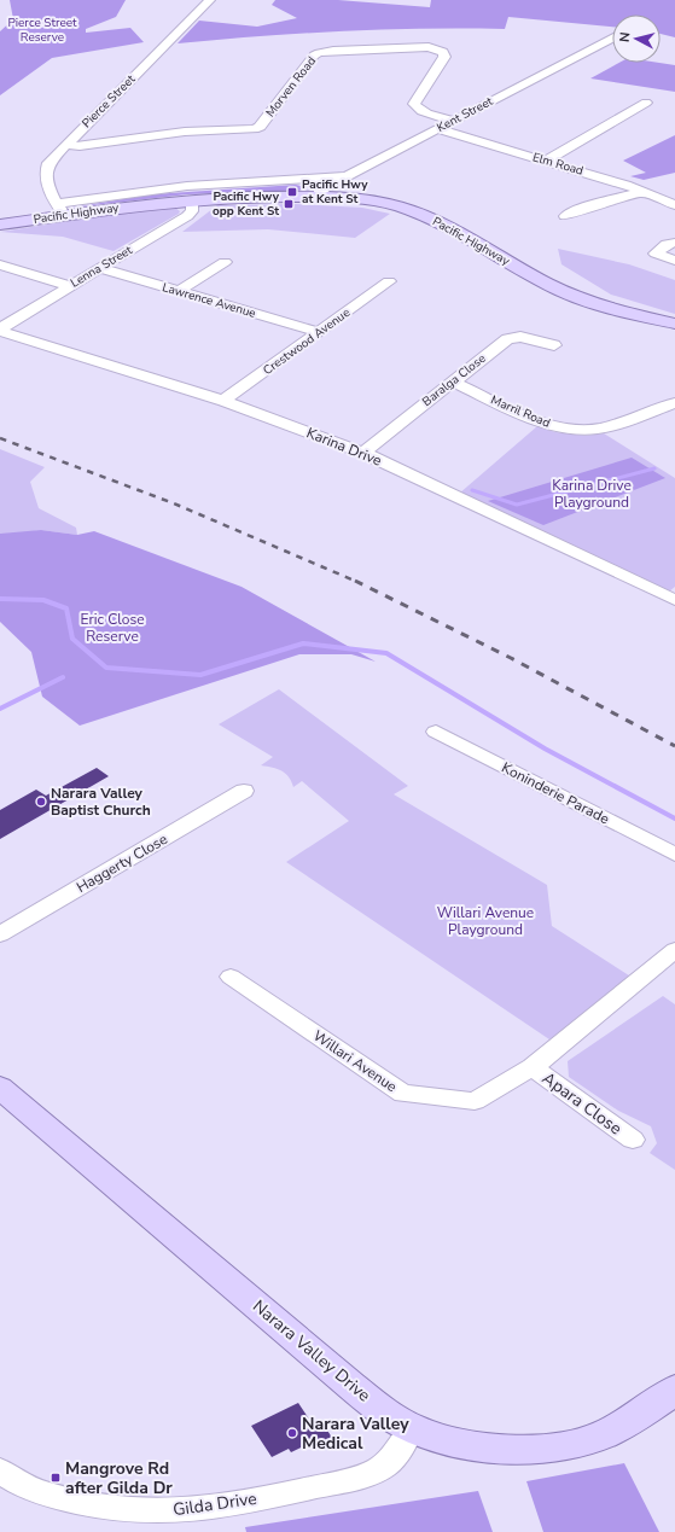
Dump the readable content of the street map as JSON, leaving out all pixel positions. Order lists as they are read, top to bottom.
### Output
{
  "streets": {
    "main road": ["Pacific Highway", "Narara Valley Drive"],
    "street": [
      "Morven Road",
      "Pierce Street",
      "Kent Street",
      "Elm Road",
      "Lenna Street",
      "Lawrence Avenue",
      "Crestwood Avenue",
      "Baralga Close",
      "Marril Road",
      "Karina Drive",
      "Koninderie Parade",
      "Haggerty Close",
      "Willari Avenue",
      "Apara Close",
      "Gilda Drive"
    ]
  },
  "crossings": [
    ["Morven Road", "Pierce Street"],
    ["Morven Road", "Kent Street"],
    ["Pierce Street", "Pacific Highway"],
    ["Kent Street", "Elm Road"],
    ["Kent Street", "Pacific Highway"],
    ["Pacific Highway", "Lenna Street"],
    ["Lenna Street", "Lawrence Avenue"],
    ["Lenna Street", "Karina Drive"],
    ["Lawrence Avenue", "Crestwood Avenue"],
    ["Crestwood Avenue", "Karina Drive"],
    ["Baralga Close", "Marril Road"],
    ["Baralga Close", "Karina Drive"],
    ["Willari Avenue", "Apara Close"],
    ["Narara Valley Drive", "Gilda Drive"]
  ],
  "parks": [
    "Pierce Street Reserve",
    "Karina Drive Playground",
    "Eric Close Reserve",
    "Willari Avenue Playground"
  ],
  "places": {
    "transit": ["Pacific Hwy at Kent St", "Pacific Hwy opp Kent St", "Mangrove Rd after Gilda Dr"],
    "other": ["Narara Valley Baptist Church", "Narara Valley Medical"]
  },
  "north": "left"
}
